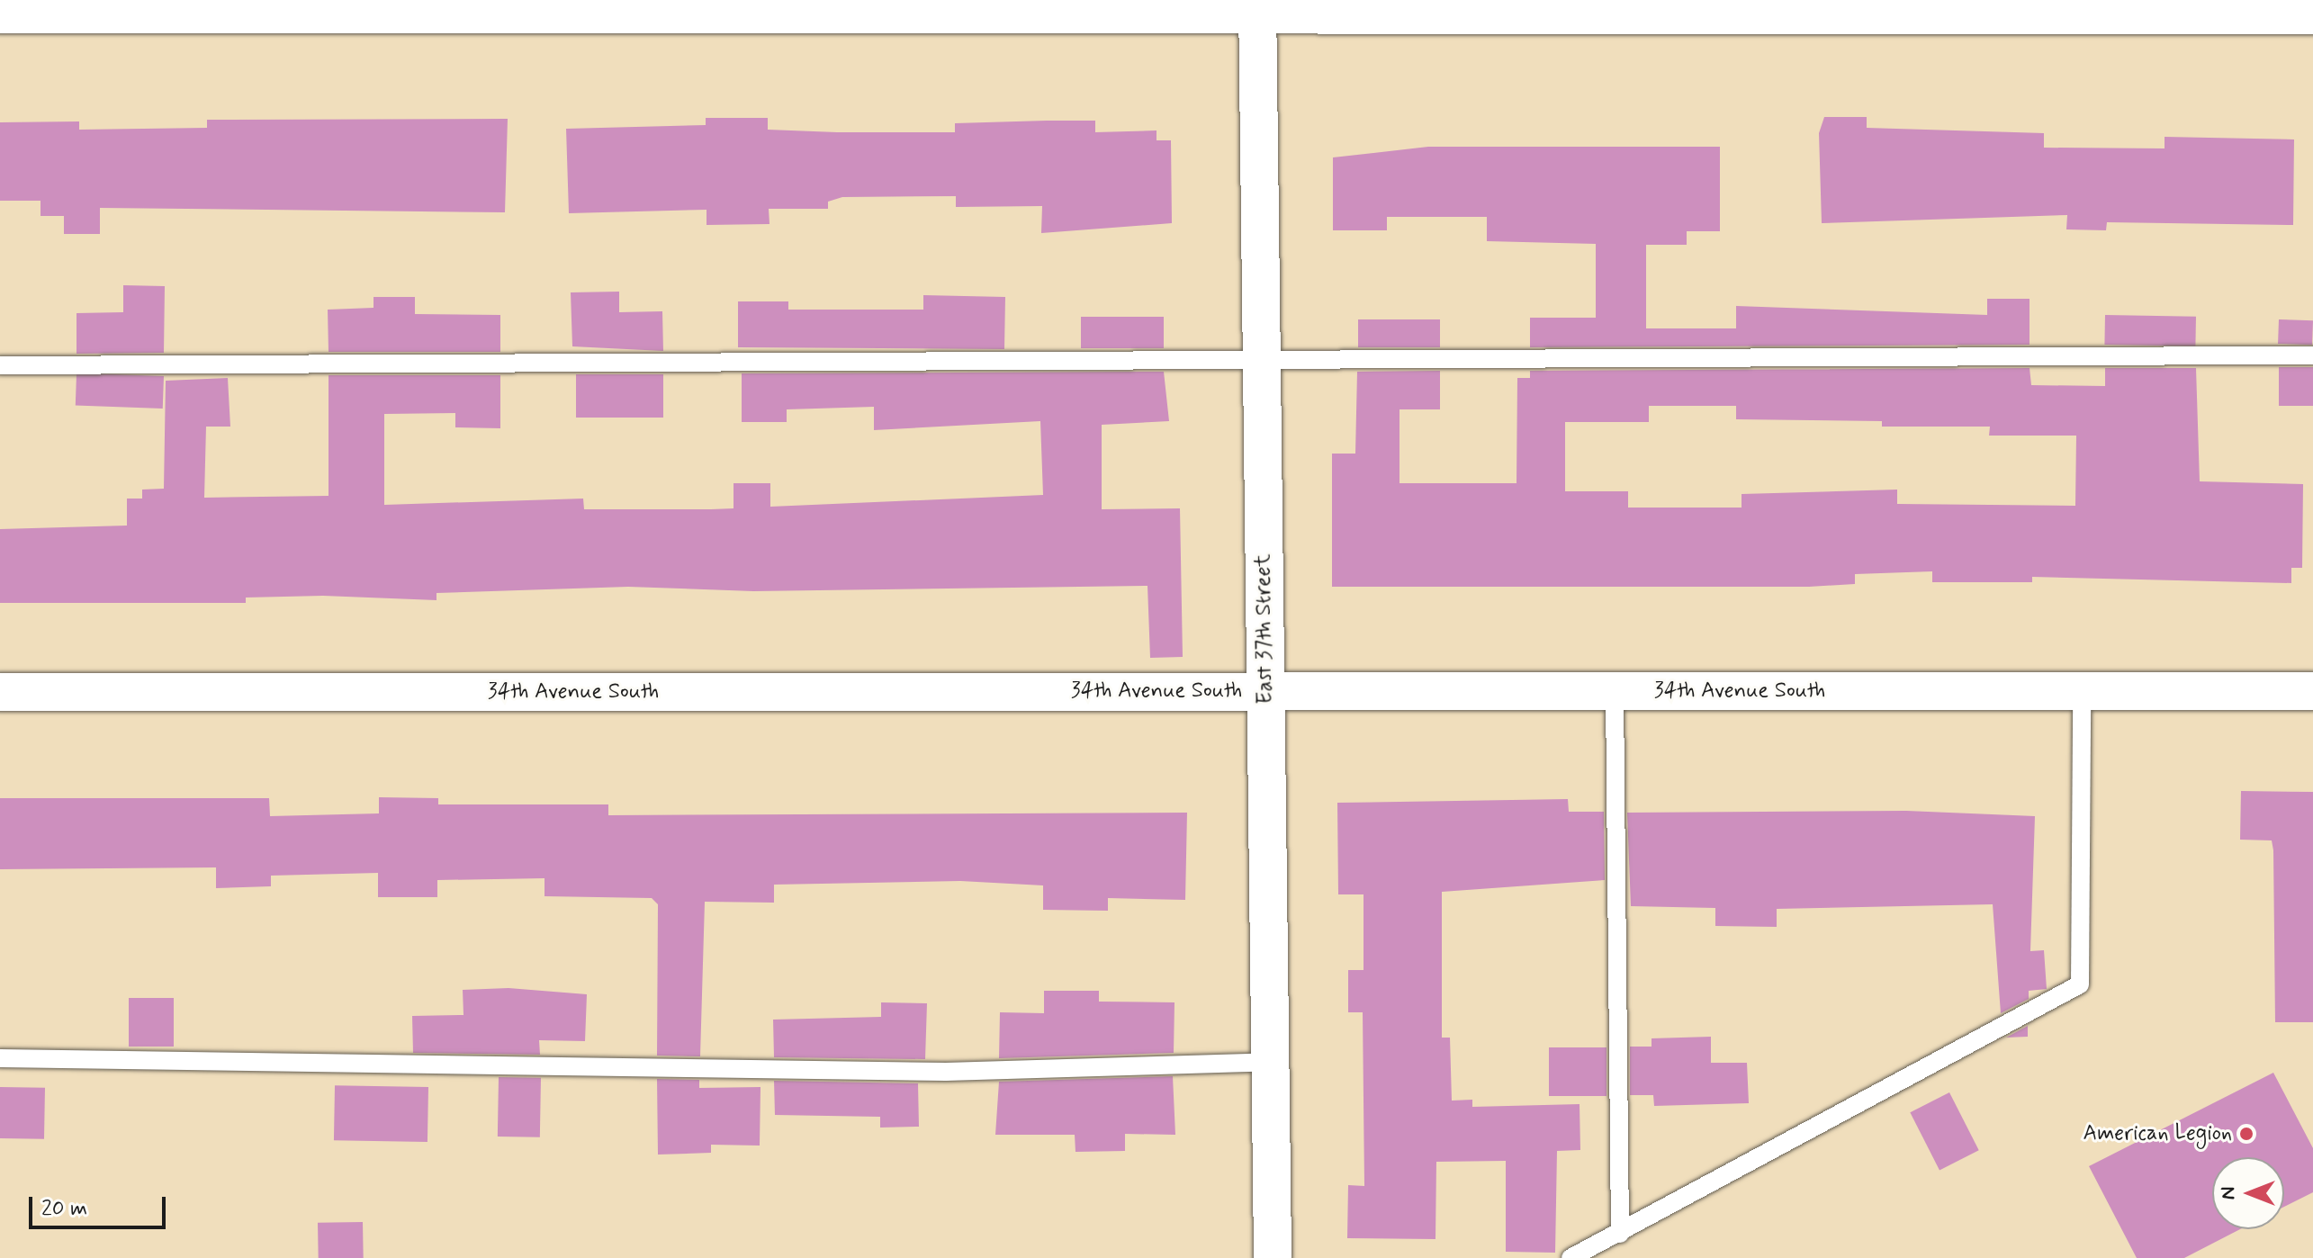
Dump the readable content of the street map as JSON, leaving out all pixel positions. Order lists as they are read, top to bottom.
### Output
{
  "streets": {
    "street": ["East 37th Street", "34th Avenue South"]
  },
  "crossings": [
    ["East 37th Street", "34th Avenue South"]
  ],
  "places": ["American Legion"],
  "scale_bar": "20 m",
  "north": "left"
}
